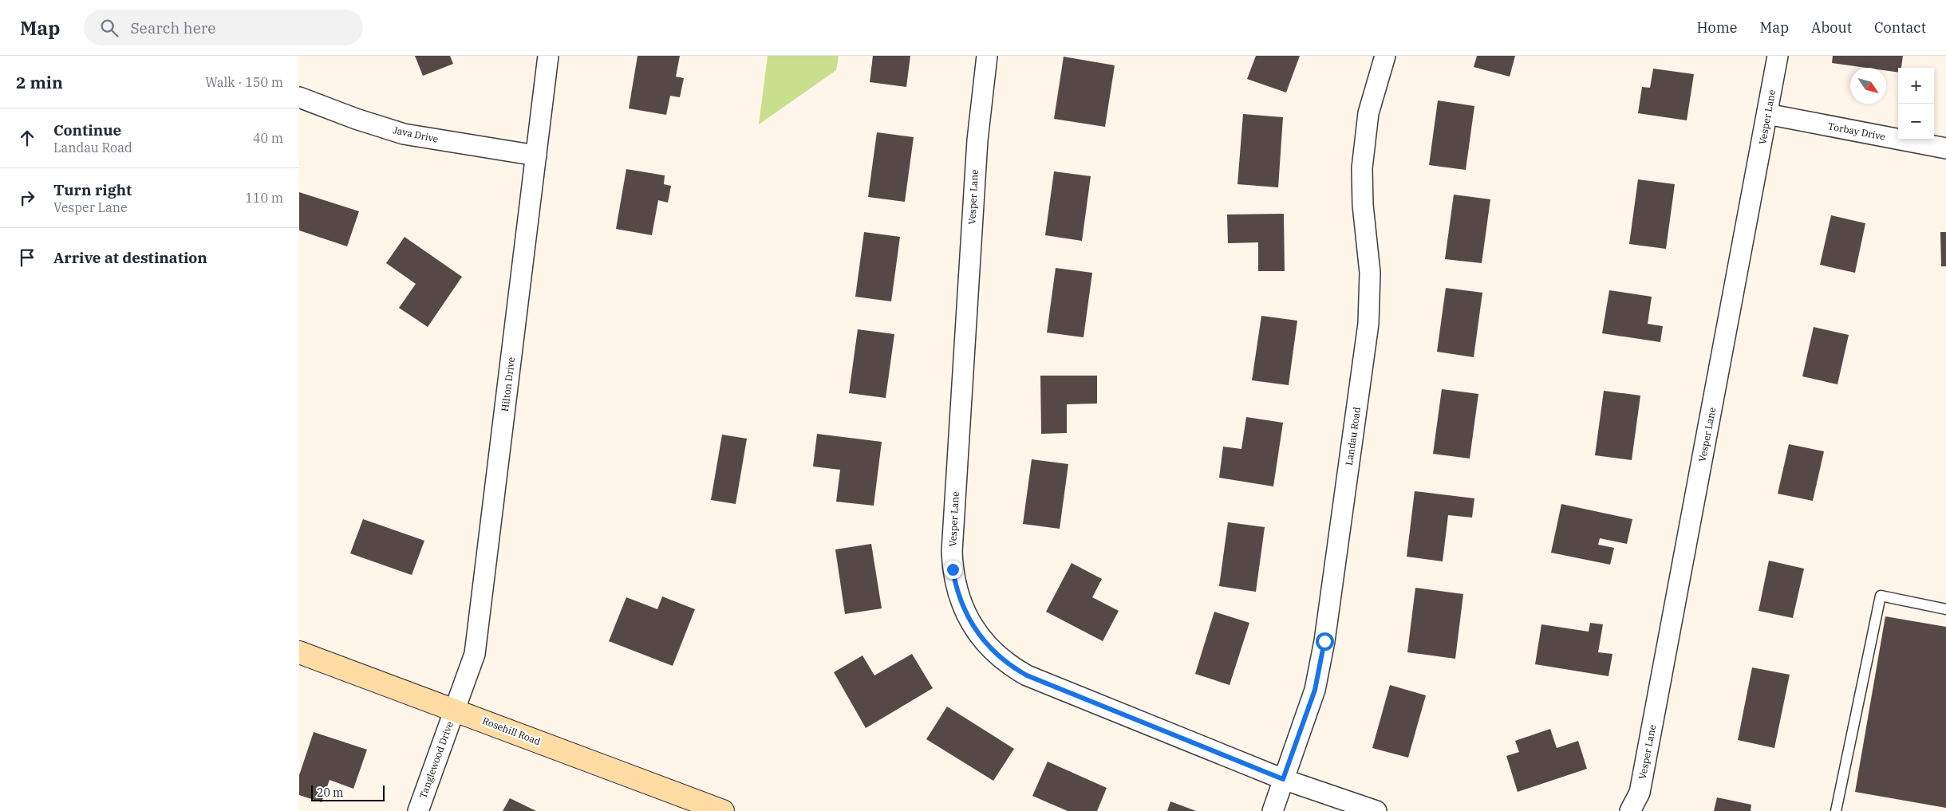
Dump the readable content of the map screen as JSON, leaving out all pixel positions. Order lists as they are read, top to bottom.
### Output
{
  "streets": {
    "main road": ["Rosehill Road"],
    "street": [
      "Vesper Lane",
      "Torbay Drive",
      "Java Drive",
      "Hilton Drive",
      "Landau Road",
      "Tanglewood Drive"
    ]
  },
  "crossings": [
    ["Vesper Lane", "Torbay Drive"],
    ["Vesper Lane", "Landau Road"],
    ["Java Drive", "Hilton Drive"],
    ["Hilton Drive", "Rosehill Road"],
    ["Hilton Drive", "Tanglewood Drive"],
    ["Rosehill Road", "Tanglewood Drive"]
  ],
  "scale_bar": "20 m",
  "north": "bottom right",
  "page": {
    "header": "Map",
    "search": "Search here",
    "nav": [
      "Home",
      "Map",
      "About",
      "Contact"
    ],
    "heading": ["2 min", "Walk · 150 m"],
    "map_buttons": ["+", "−"],
    "list": [
      ["Continue", "Landau Road", "40 m"],
      ["Turn right", "Vesper Lane", "110 m"],
      "Arrive at destination"
    ],
    "scale": "20 m"
  }
}
